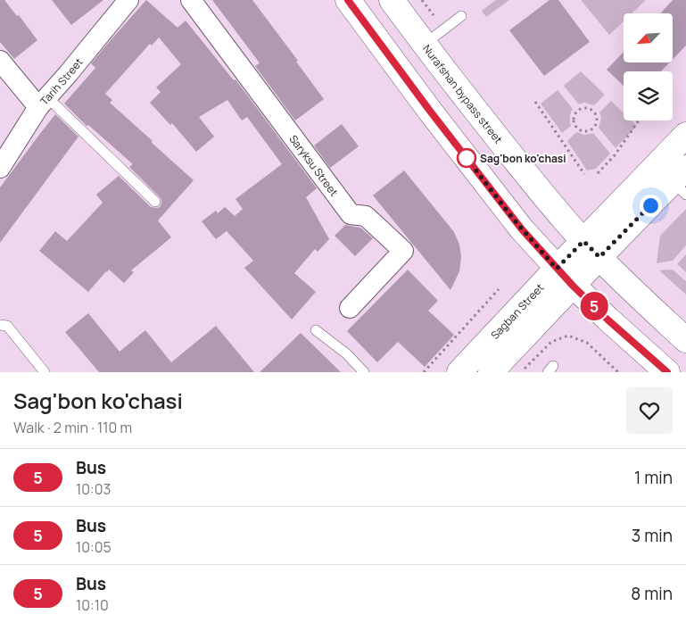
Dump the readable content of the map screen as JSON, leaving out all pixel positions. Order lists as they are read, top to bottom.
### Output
{
  "streets": {
    "main road": ["Nurafshan bypass street", "Sagban Street"],
    "street": ["Tarih Street", "Saryksu Street"]
  },
  "crossings": [
    ["Nurafshan bypass street", "Sagban Street"]
  ],
  "places": ["Sag'bon ko'chasi"],
  "lines": ["bus line 5"],
  "north": "bottom left",
  "page": {
    "on_map": "5",
    "heading": ["Sag'bon ko'chasi", "Walk · 2 min · 110 m"],
    "list": [
      {
        "mark": "5",
        "name": "Bus",
        "note": "10:03",
        "value": "1 min"
      },
      {
        "mark": "5",
        "name": "Bus",
        "note": "10:05",
        "value": "3 min"
      },
      {
        "mark": "5",
        "name": "Bus",
        "note": "10:10",
        "value": "8 min"
      }
    ]
  }
}
